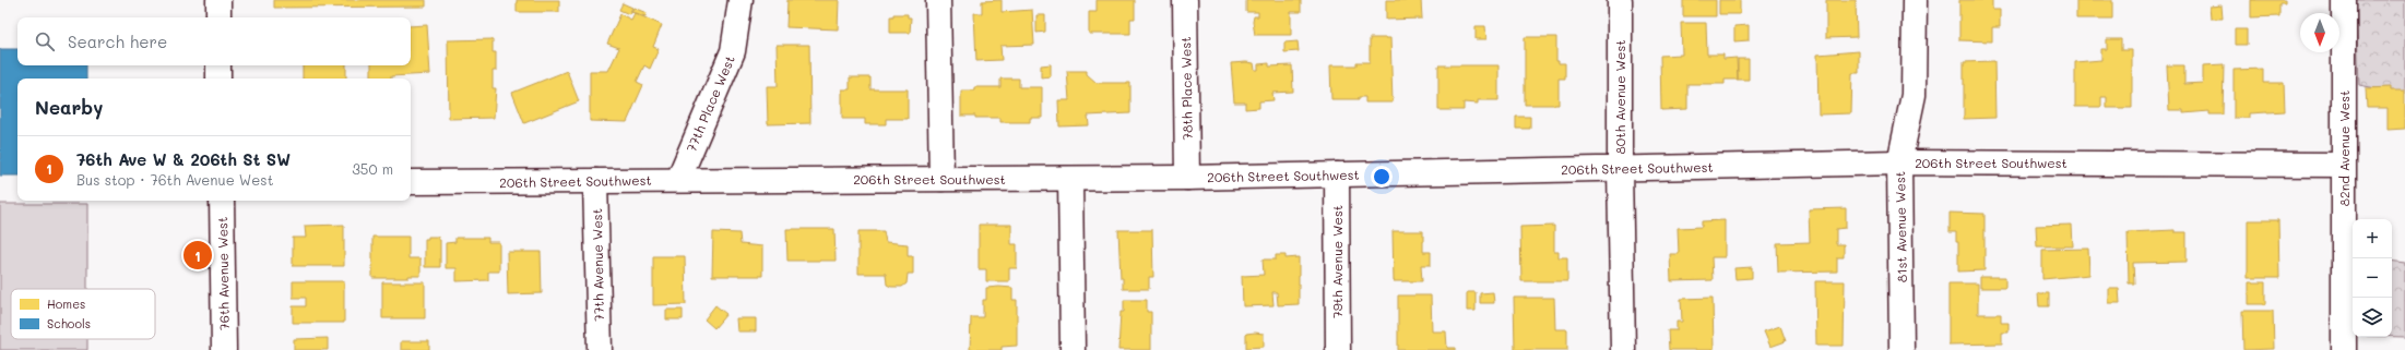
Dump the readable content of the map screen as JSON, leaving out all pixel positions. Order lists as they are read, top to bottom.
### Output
{
  "streets": {
    "street": [
      "78th Place West",
      "80th Avenue West",
      "77th Place West",
      "82nd Avenue West",
      "206th Street Southwest",
      "81st Avenue West",
      "79th Avenue West",
      "77th Avenue West",
      "76th Avenue West"
    ]
  },
  "crossings": [
    ["78th Place West", "206th Street Southwest"],
    ["80th Avenue West", "206th Street Southwest"],
    ["77th Place West", "206th Street Southwest"],
    ["82nd Avenue West", "206th Street Southwest"],
    ["206th Street Southwest", "81st Avenue West"],
    ["206th Street Southwest", "79th Avenue West"],
    ["206th Street Southwest", "77th Avenue West"]
  ],
  "legend": ["Homes", "Schools"],
  "north": "bottom",
  "page": {
    "search": "Search here",
    "heading": "Nearby",
    "list": [
      {
        "mark": "1",
        "name": "76th Ave W & 206th St SW",
        "note": "Bus stop · 76th Avenue West",
        "value": "350 m"
      }
    ],
    "map_buttons": ["+", "−"],
    "pins": "1"
  }
}
